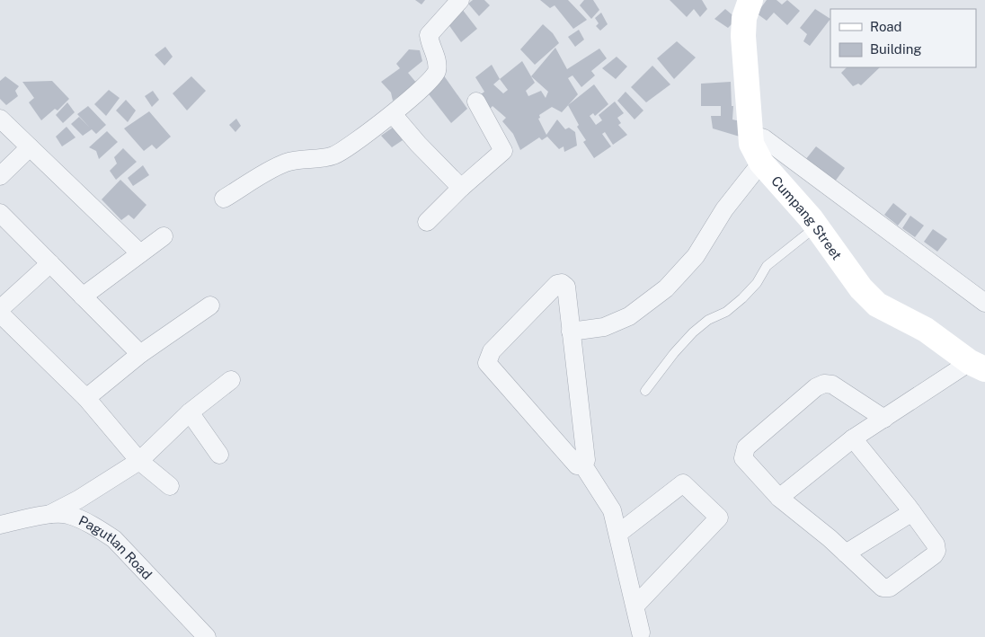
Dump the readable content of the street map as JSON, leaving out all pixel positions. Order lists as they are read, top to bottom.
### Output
{
  "streets": {
    "street": ["Cumpang Street", "Pagutlan Road"]
  },
  "legend": ["Road", "Building"]
}
